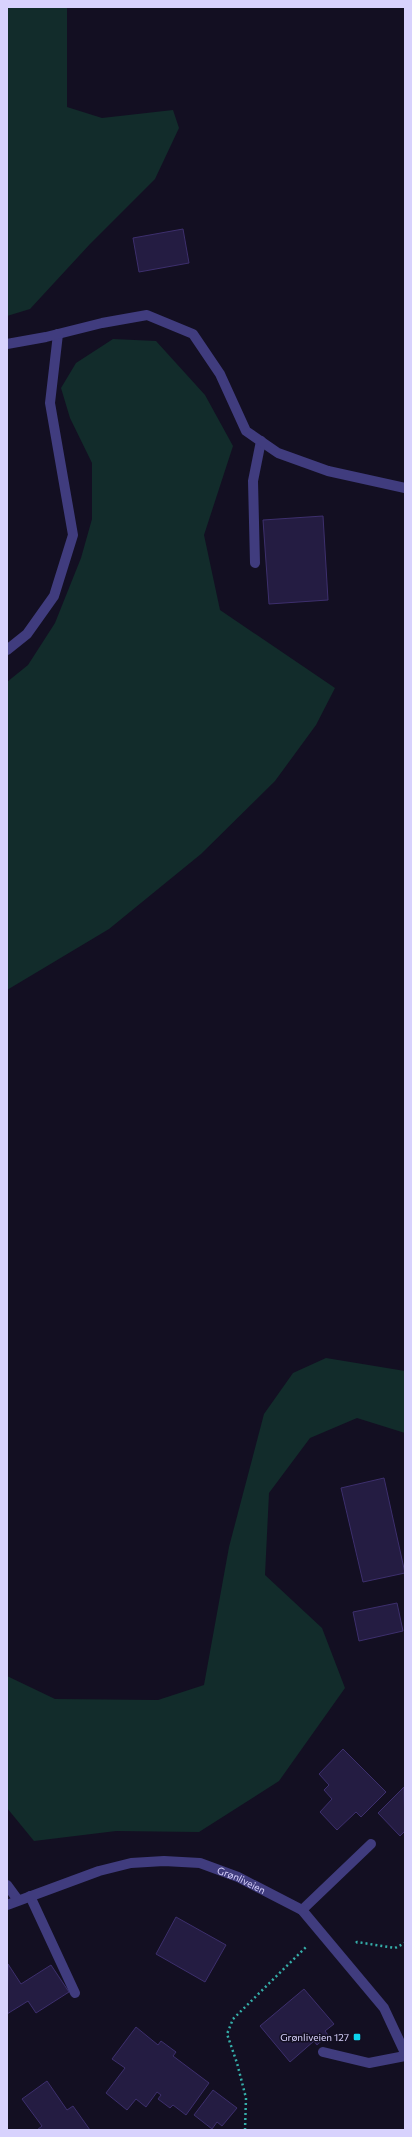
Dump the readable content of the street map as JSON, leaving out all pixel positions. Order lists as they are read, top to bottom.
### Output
{
  "streets": {
    "street": ["Grønliveien"]
  },
  "places": {
    "transit": ["Grønliveien 127"]
  }
}
